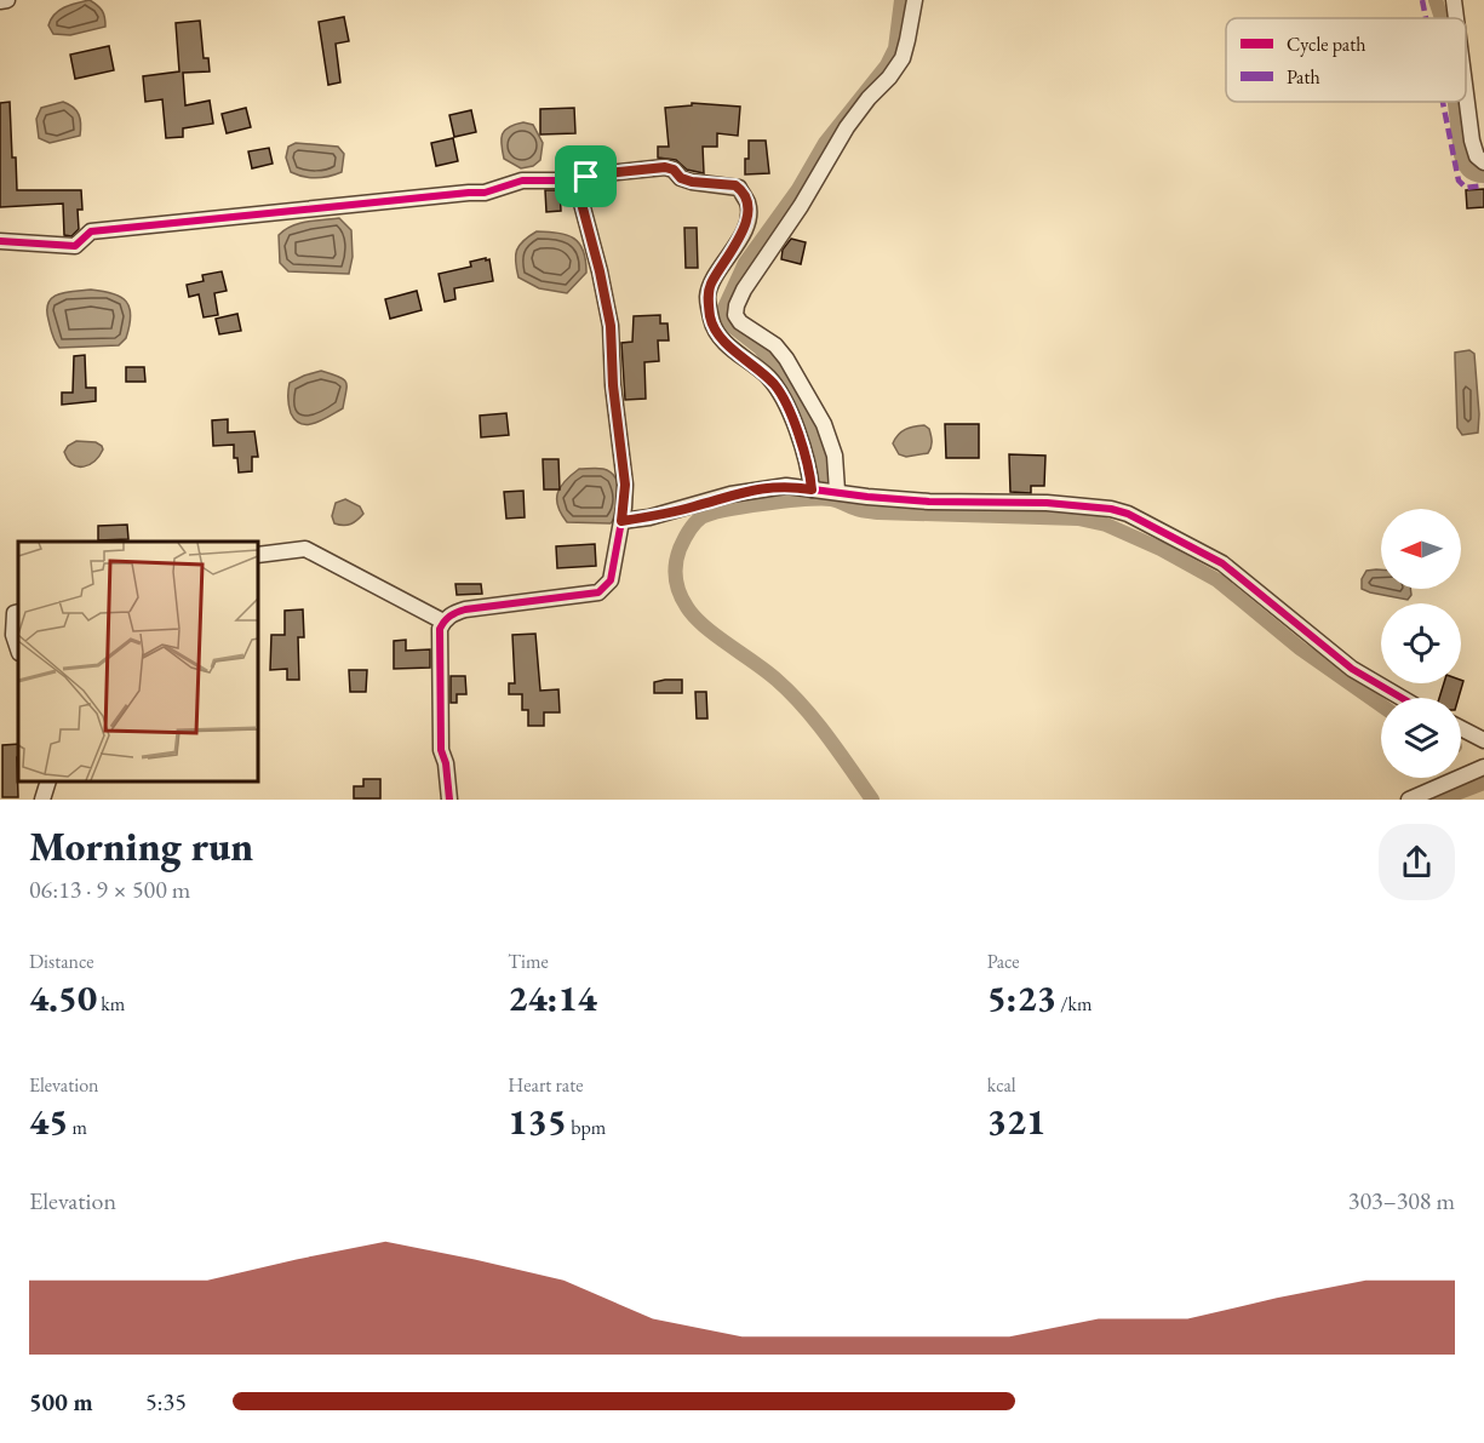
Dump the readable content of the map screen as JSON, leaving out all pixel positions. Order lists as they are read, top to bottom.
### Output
{
  "legend": ["Cycle path", "Path"],
  "north": "left",
  "page": {
    "heading": ["Morning run", "06:13 · 9 × 500 m"],
    "stats": [
      ["Distance", "4.50 km"],
      ["Time", "24:14"],
      ["Pace", "5:23 /km"],
      ["Elevation", "45 m"],
      ["Heart rate", "135 bpm"],
      ["kcal", "321"]
    ],
    "chart": ["Elevation", "303–308 m"],
    "list": [
      {
        "name": "500 m",
        "note": "5:35"
      }
    ]
  }
}
